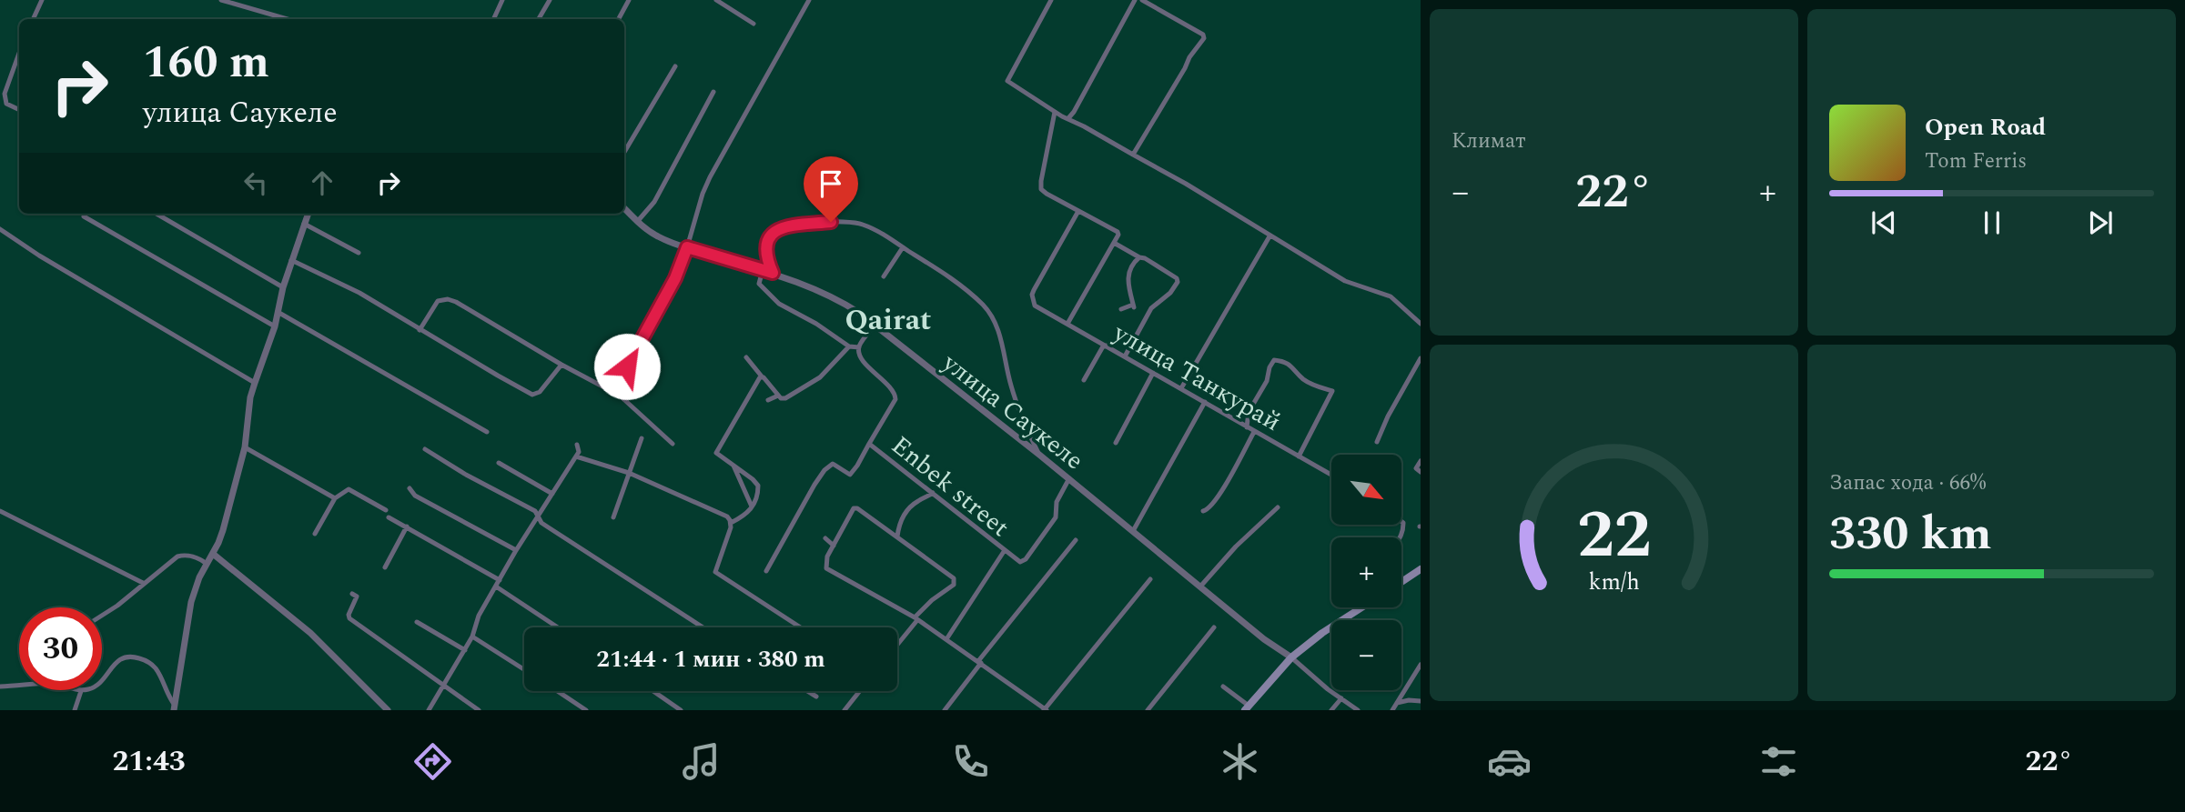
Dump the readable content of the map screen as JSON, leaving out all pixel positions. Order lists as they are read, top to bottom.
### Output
{
  "streets": {
    "street": ["улица Танкурай", "улица Саукеле", "Enbek street"]
  },
  "districts": ["Qairat"],
  "north": "bottom right",
  "page": {
    "tile": [
      "Климат",
      ["Запас хода · 66%", "330 km"]
    ],
    "turn": ["160 m", "улица Саукеле"],
    "song": ["Open Road", "Tom Ferris"],
    "heat": ["−", "22°", "+"],
    "map_buttons": ["+", "−"],
    "limit": "30",
    "trip": "21:44 · 1 мин · 380 m",
    "tabs": ["21:43", "22°"],
    "gauge": ["22", "km/h"]
  }
}
